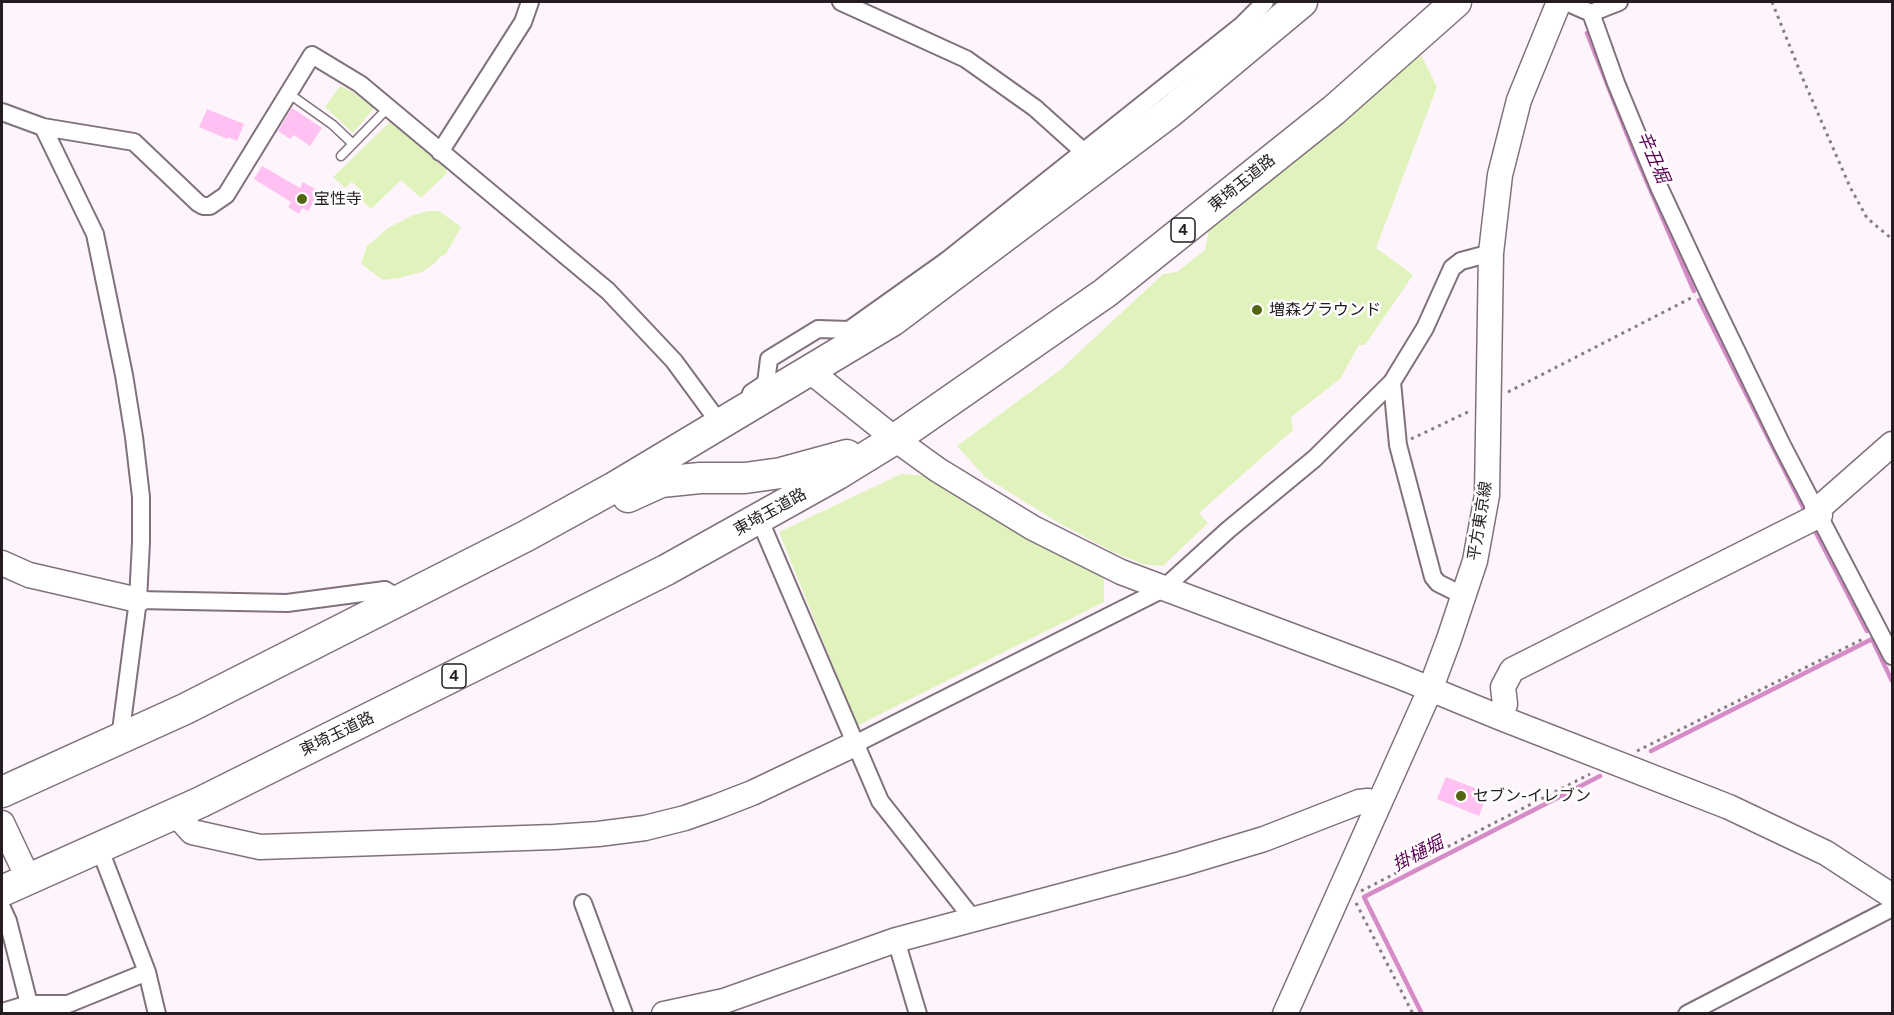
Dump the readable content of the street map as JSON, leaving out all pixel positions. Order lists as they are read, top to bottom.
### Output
{
  "streets": {
    "highway": ["東埼玉道路", "4"],
    "street": ["平方東京線"]
  },
  "water": ["辛丑堀", "掛樋堀"],
  "places": ["宝性寺", "増森グラウンド", "セブン-イレブン"]
}
